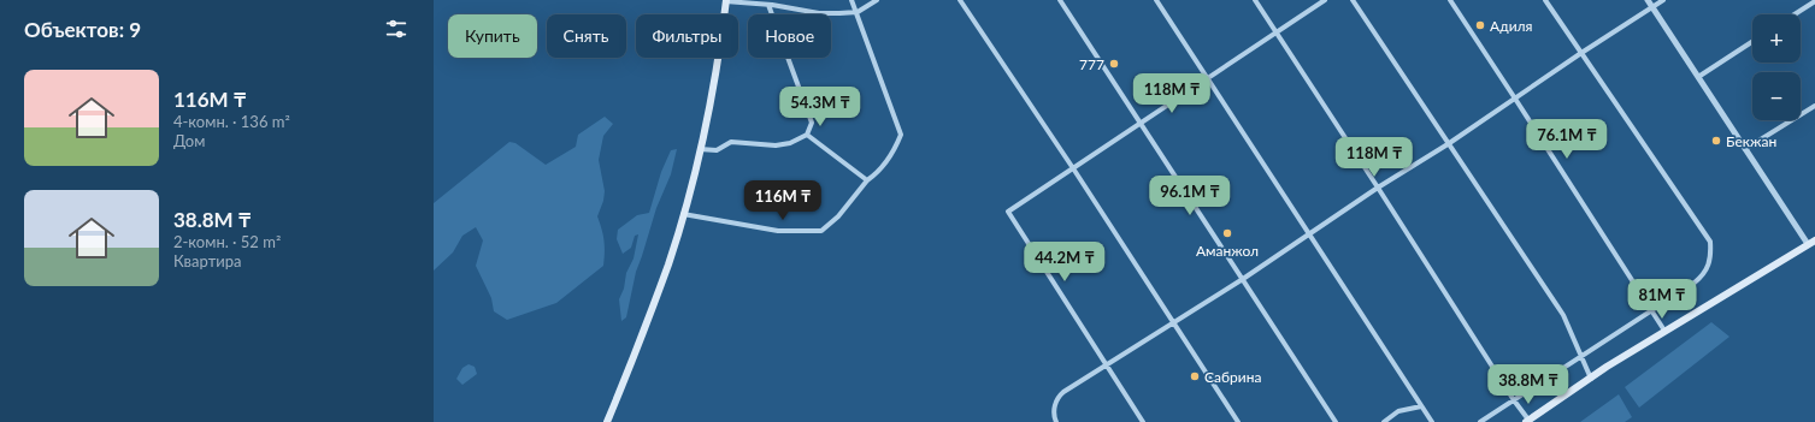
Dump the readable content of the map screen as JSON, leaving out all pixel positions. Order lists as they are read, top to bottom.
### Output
{
  "places": [
    "Адиля",
    "777",
    "Бекжан",
    "Аманжол",
    "Сабрина"
  ],
  "page": {
    "heading": "Объектов: 9",
    "map_buttons": ["+", "−"],
    "chip": [
      "Купить",
      "Снять",
      "Фильтры",
      "Новое"
    ],
    "list": [
      {
        "name": "116M ₸",
        "note": "4-комн. · 136 m² · Дом"
      },
      {
        "name": "38.8M ₸",
        "note": "2-комн. · 52 m² · Квартира"
      }
    ],
    "price": [
      "118M ₸",
      "54.3M ₸",
      "76.1M ₸",
      "118M ₸",
      "96.1M ₸",
      "116M ₸",
      "44.2M ₸",
      "81M ₸",
      "38.8M ₸"
    ]
  }
}
